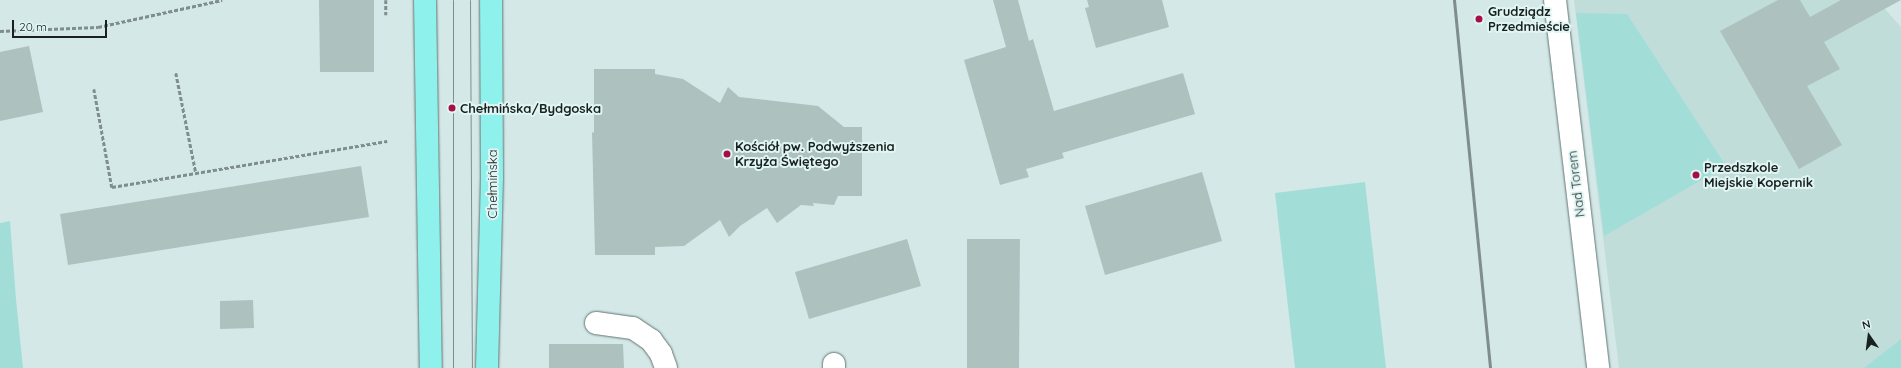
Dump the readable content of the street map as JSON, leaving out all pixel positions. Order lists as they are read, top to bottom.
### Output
{
  "streets": {
    "main road": ["Chełmińska"],
    "street": ["Nad Torem"]
  },
  "places": [
    "Grudziądz Przedmieście",
    "Chełmińska/Bydgoska",
    "Kościół pw. Podwyższenia Krzyża Świętego",
    "Przedszkole Miejskie Kopernik"
  ],
  "scale_bar": "20 m",
  "north": "top"
}
